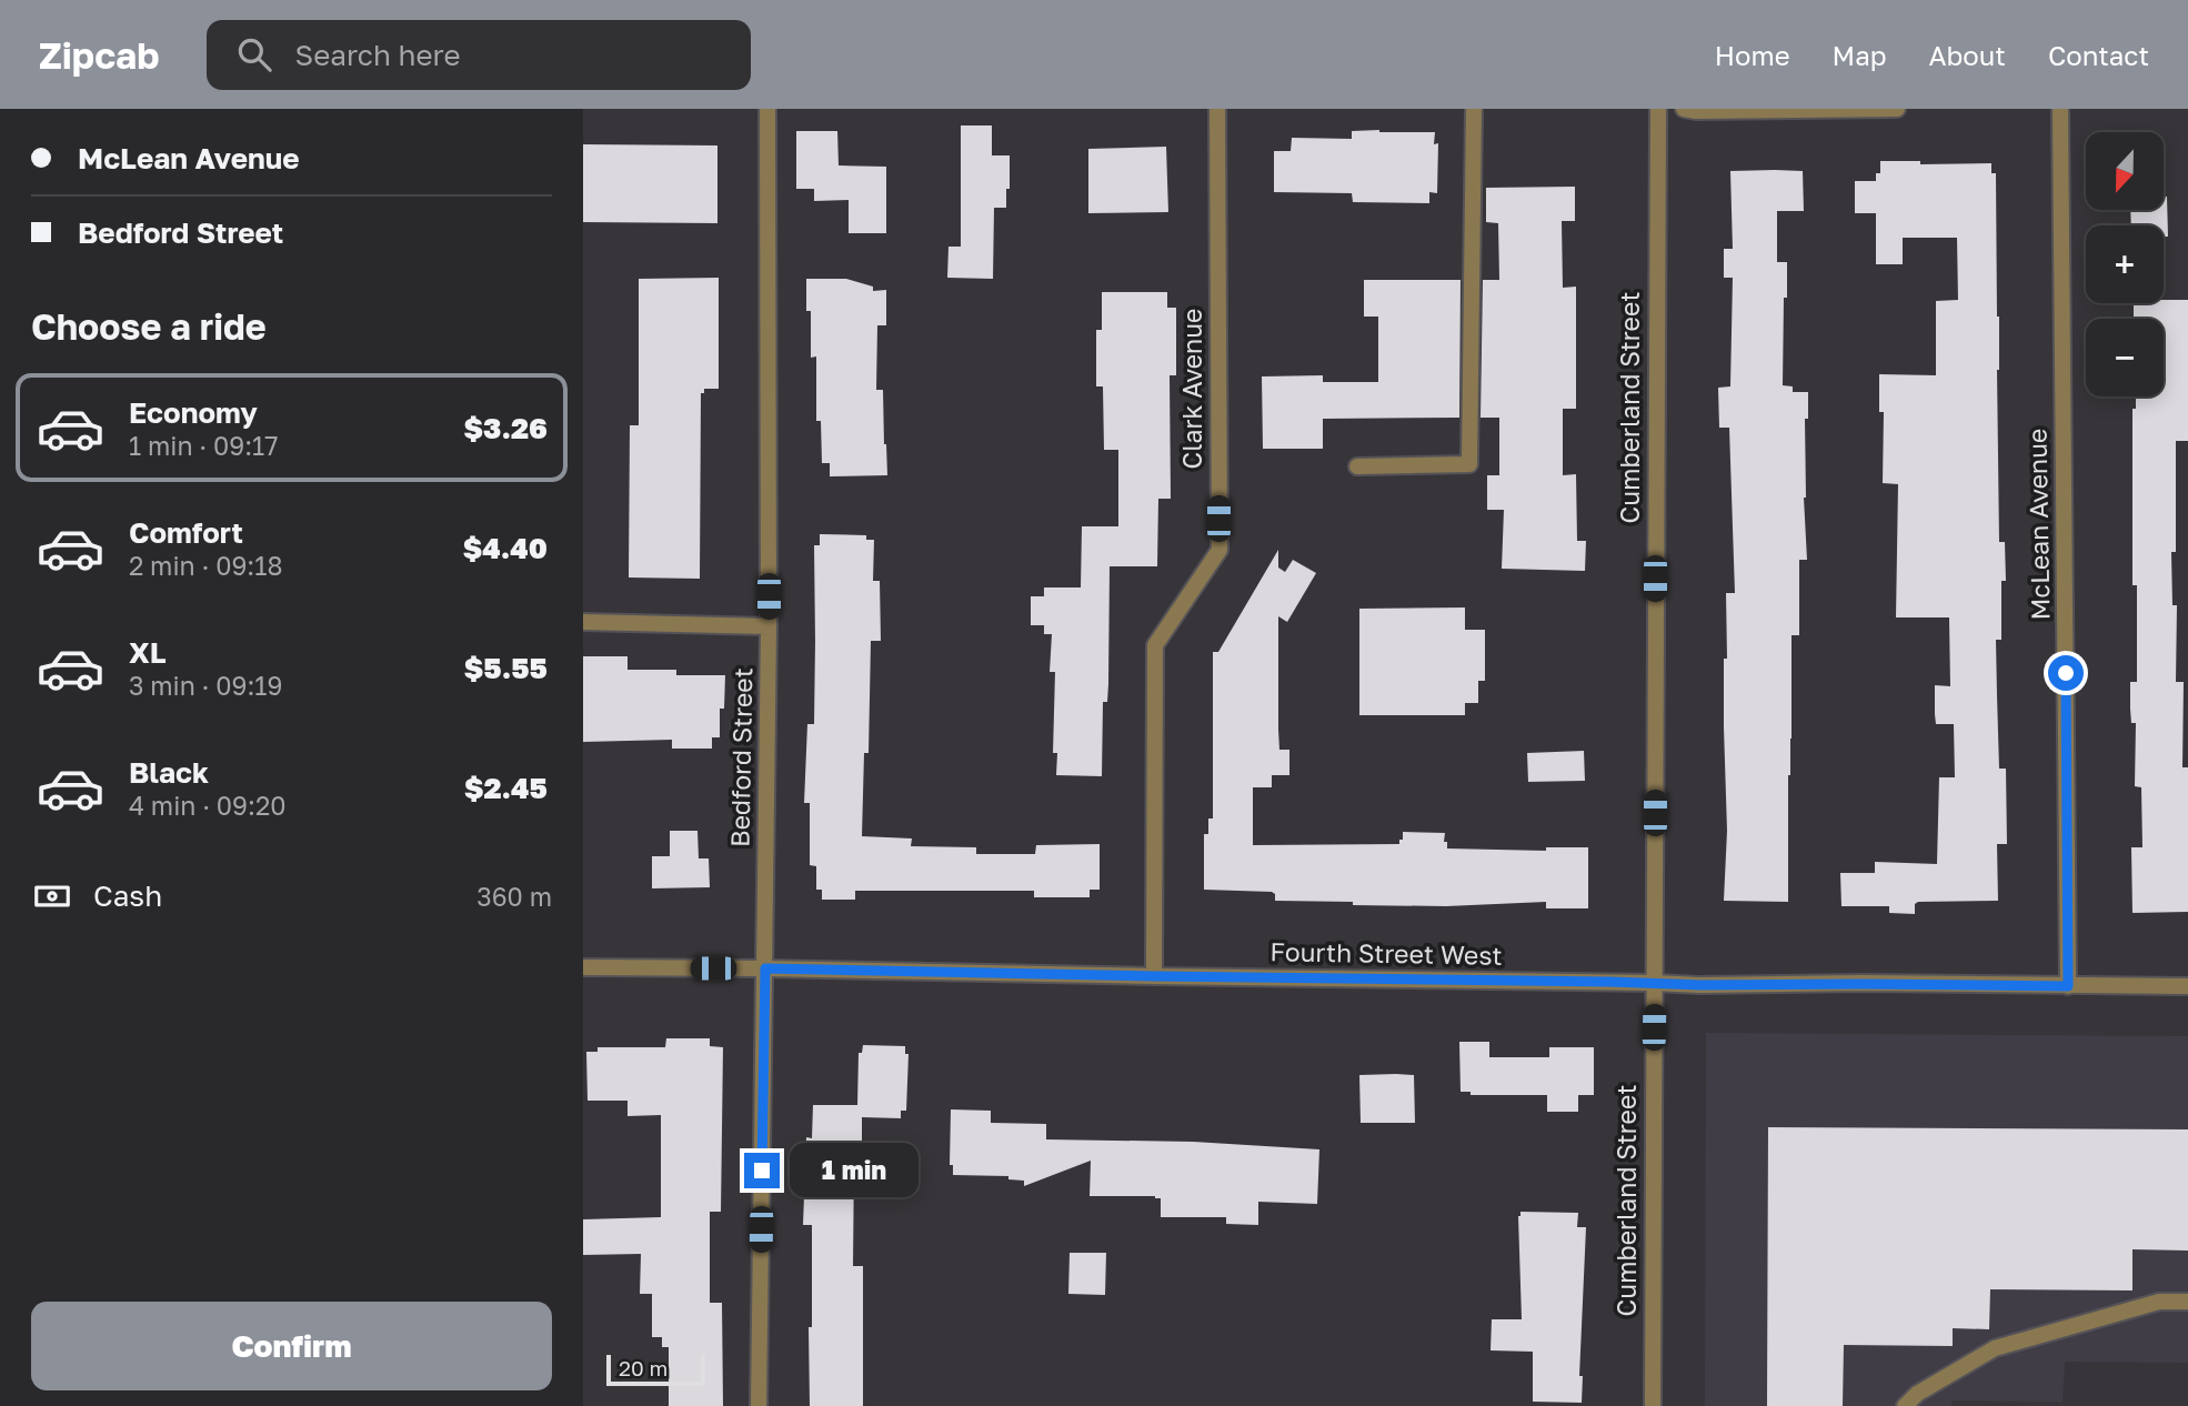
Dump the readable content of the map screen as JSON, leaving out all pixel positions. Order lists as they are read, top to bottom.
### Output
{
  "streets": {
    "street": [
      "Clark Avenue",
      "Cumberland Street",
      "McLean Avenue",
      "Bedford Street",
      "Fourth Street West"
    ]
  },
  "crossings": [
    ["Clark Avenue", "Fourth Street West"],
    ["Cumberland Street", "Fourth Street West"],
    ["McLean Avenue", "Fourth Street West"],
    ["Bedford Street", "Fourth Street West"]
  ],
  "scale_bar": "20 m",
  "north": "bottom",
  "page": {
    "header": "Zipcab",
    "search": "Search here",
    "nav": [
      "Home",
      "Map",
      "About",
      "Contact"
    ],
    "banner": ["McLean Avenue", "Bedford Street"],
    "map_buttons": ["+", "−"],
    "heading": "Choose a ride",
    "list": [
      {
        "name": "Economy",
        "note": "1 min · 09:17",
        "value": "$3.26"
      },
      {
        "name": "Comfort",
        "note": "2 min · 09:18",
        "value": "$4.40"
      },
      {
        "name": "XL",
        "note": "3 min · 09:19",
        "value": "$5.55"
      },
      {
        "name": "Black",
        "note": "4 min · 09:20",
        "value": "$2.45"
      }
    ],
    "pay": ["Cash", "360 m"],
    "bubble": "1 min",
    "buttons": "Confirm",
    "scale": "20 m"
  }
}
